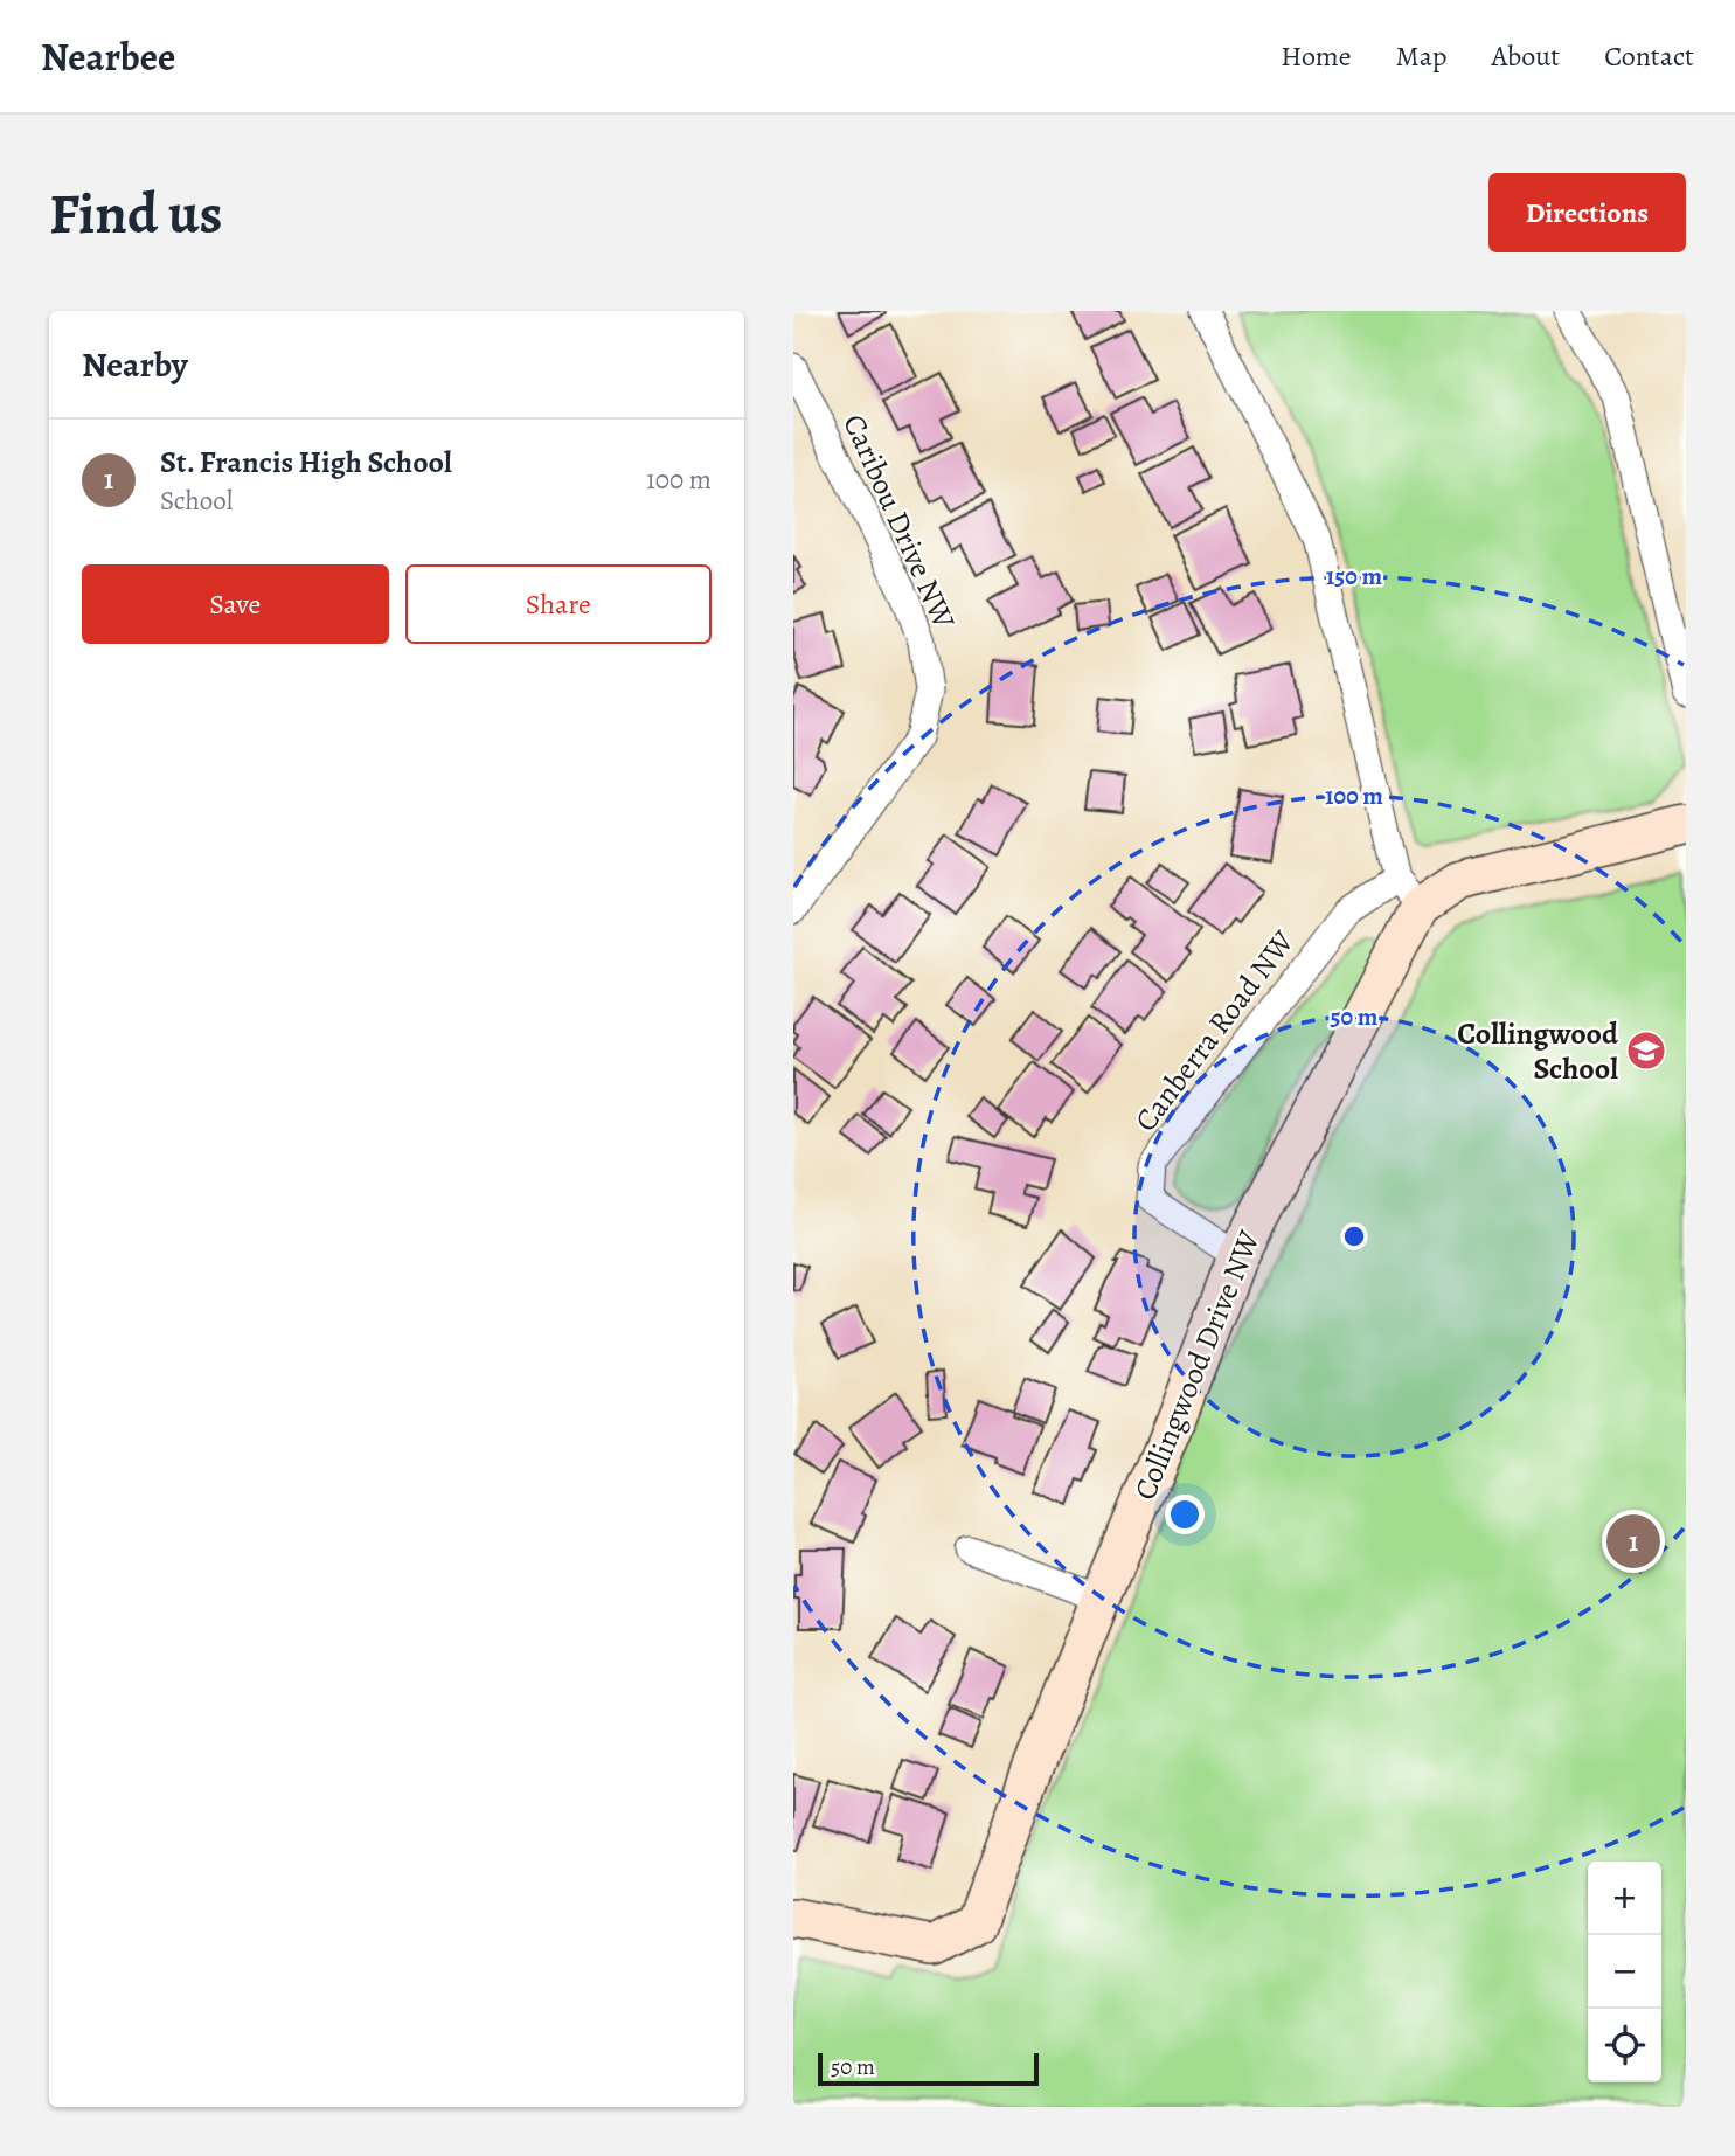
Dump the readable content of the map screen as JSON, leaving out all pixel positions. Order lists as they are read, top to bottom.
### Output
{
  "streets": {
    "street": ["Caribou Drive NW", "Canberra Road NW", "Collingwood Drive NW"]
  },
  "crossings": [
    ["Canberra Road NW", "Collingwood Drive NW"]
  ],
  "places": {
    "school or university": ["Collingwood School"]
  },
  "scale_bar": "50 m",
  "page": {
    "header": "Nearbee",
    "nav": [
      "Home",
      "Map",
      "About",
      "Contact"
    ],
    "buttons": [
      "Directions",
      ["Save", "Share"]
    ],
    "title": "Find us",
    "heading": "Nearby",
    "list": [
      {
        "mark": "1",
        "name": "St. Francis High School",
        "note": "School",
        "value": "100 m"
      }
    ],
    "pins": "1",
    "map_buttons": ["+", "−"],
    "scale": "50 m"
  },
  "rings": ["150 m", "100 m", "50 m"]
}
